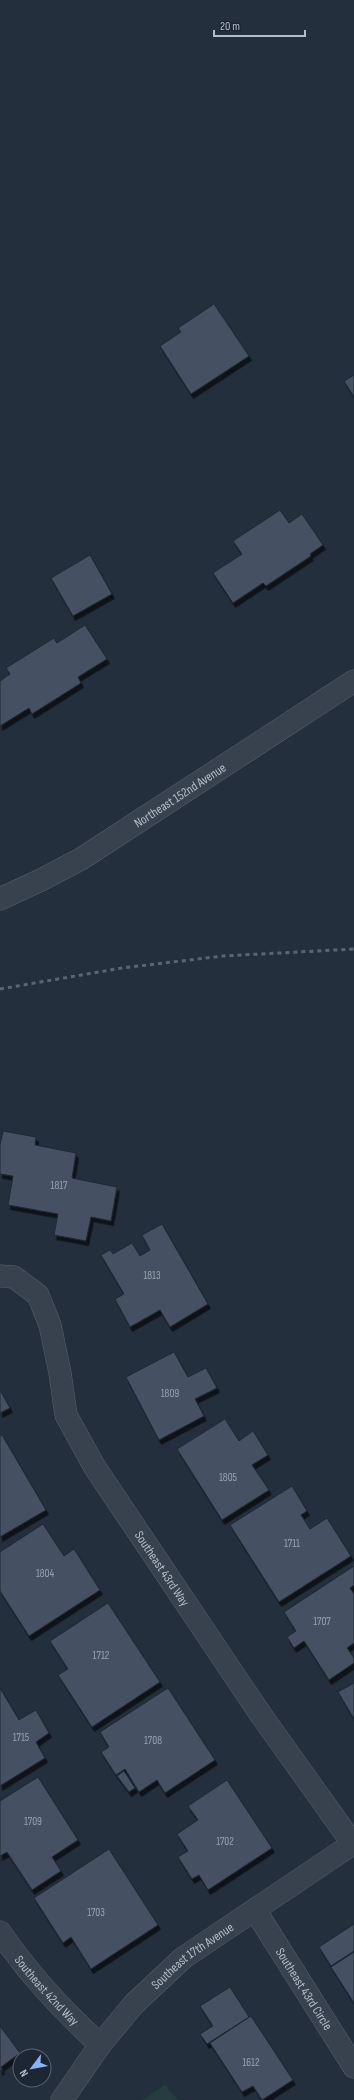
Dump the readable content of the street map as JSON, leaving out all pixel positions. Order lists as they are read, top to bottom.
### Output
{
  "streets": {
    "street": [
      "Northeast 152nd Avenue",
      "Southeast 43rd Way",
      "Southeast 17th Avenue",
      "Southeast 43rd Circle",
      "Southeast 42nd Way"
    ]
  },
  "crossings": [
    ["Southeast 43rd Way", "Southeast 17th Avenue"],
    ["Southeast 17th Avenue", "Southeast 43rd Circle"],
    ["Southeast 17th Avenue", "Southeast 42nd Way"]
  ],
  "house_numbers": [
    "1817",
    "1813",
    "1809",
    "1805",
    "1711",
    "1804",
    "1707",
    "1712",
    "1715",
    "1708",
    "1709",
    "1702",
    "1703",
    "1612"
  ],
  "scale_bar": "20 m",
  "north": "bottom left"
}
